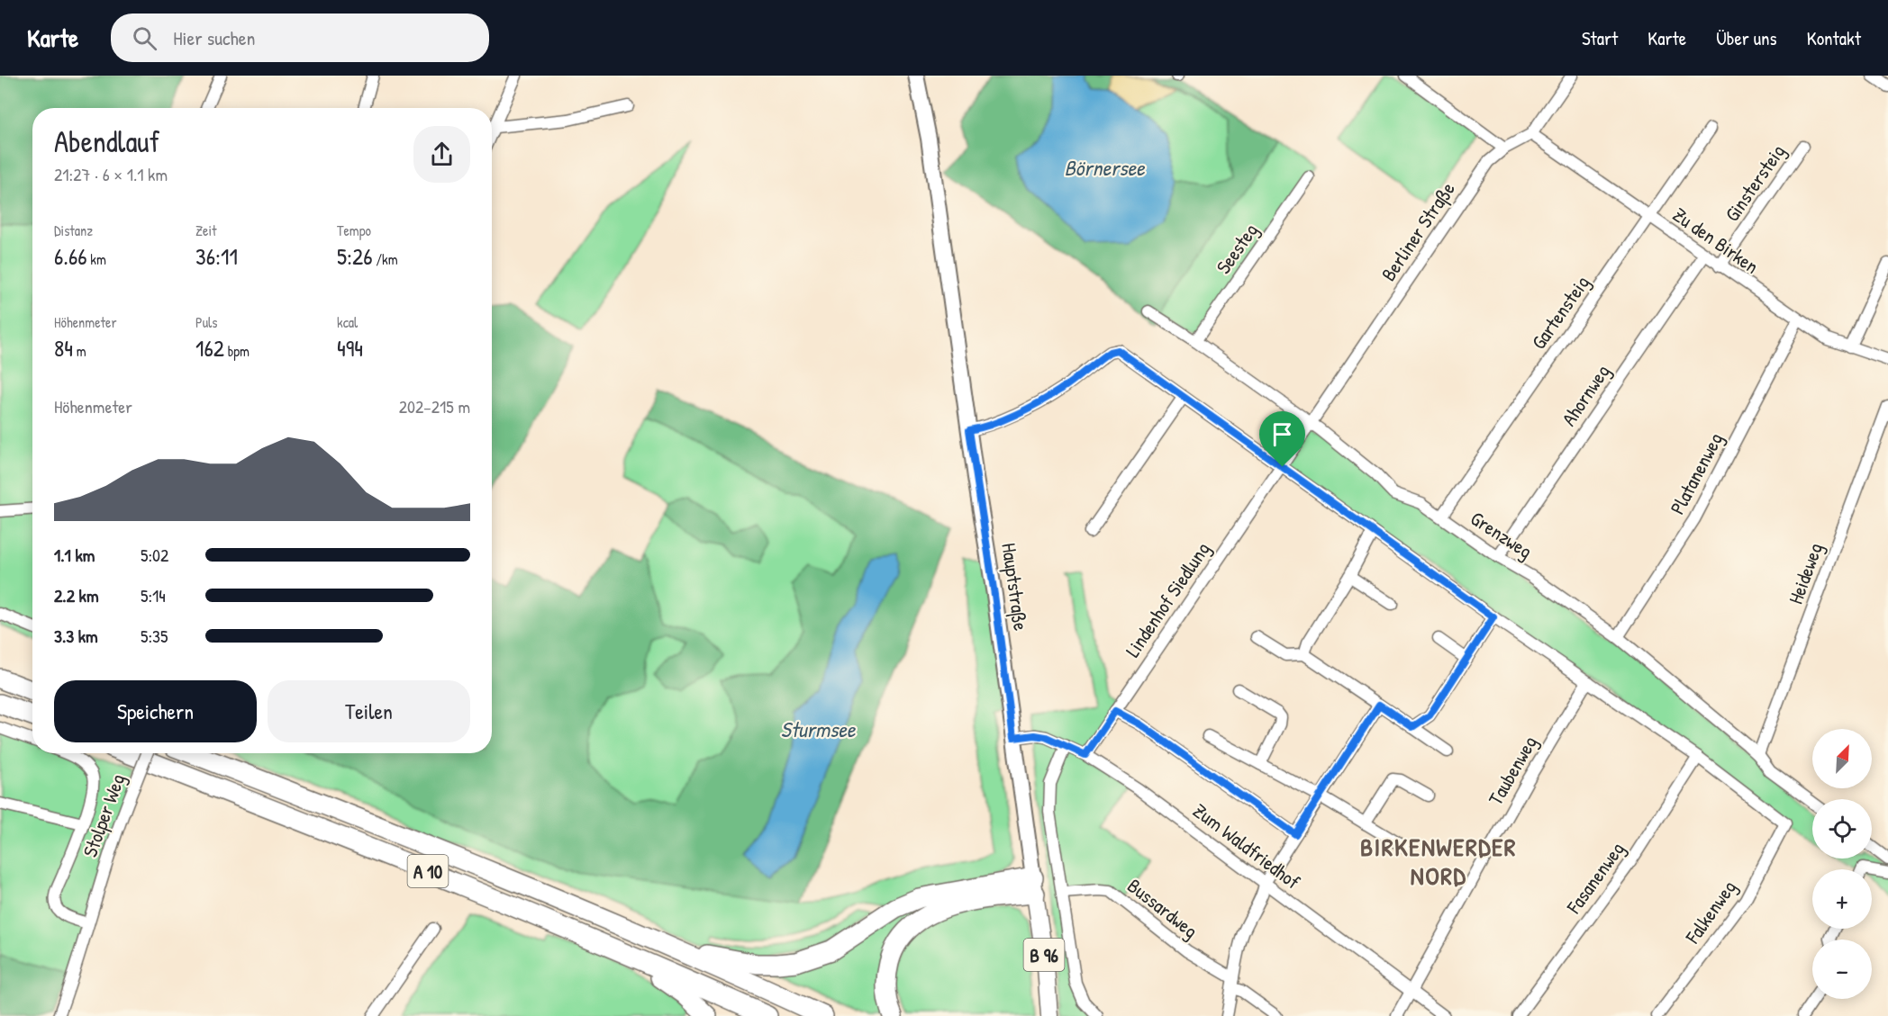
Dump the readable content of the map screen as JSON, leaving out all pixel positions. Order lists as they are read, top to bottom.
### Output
{
  "streets": {
    "highway": ["A 10"],
    "main road": ["Hauptstraße", "B 96"],
    "street": [
      "Ginstersteig",
      "Berliner Straße",
      "Zu den Birken",
      "Seesteg",
      "Gartensteig",
      "Ahornweg",
      "Platanenweg",
      "Grenzweg",
      "Heideweg",
      "Lindenhof Siedlung",
      "Taubenweg",
      "Stolper Weg",
      "Zum Waldfriedhof",
      "Fasanenweg",
      "Bussardweg",
      "Falkenweg"
    ]
  },
  "crossings": [
    ["Ginstersteig", "Zu den Birken"],
    ["Berliner Straße", "Zu den Birken"],
    ["Berliner Straße", "Grenzweg"],
    ["Berliner Straße", "Lindenhof Siedlung"],
    ["Zu den Birken", "Gartensteig"],
    ["Zu den Birken", "Ahornweg"],
    ["Zu den Birken", "Platanenweg"],
    ["Seesteg", "Grenzweg"],
    ["Gartensteig", "Grenzweg"],
    ["Ahornweg", "Grenzweg"],
    ["Platanenweg", "Grenzweg"],
    ["Grenzweg", "Heideweg"],
    ["Grenzweg", "Lindenhof Siedlung"],
    ["Hauptstraße", "Zum Waldfriedhof"],
    ["Lindenhof Siedlung", "Zum Waldfriedhof"],
    ["Taubenweg", "Zum Waldfriedhof"],
    ["Fasanenweg", "Falkenweg"]
  ],
  "districts": ["BIRKENWERDER NORD"],
  "water": ["Börnersee", "Sturmsee"],
  "north": "top right",
  "page": {
    "header": "Karte",
    "search": "Hier suchen",
    "nav": [
      "Start",
      "Karte",
      "Über uns",
      "Kontakt"
    ],
    "heading": ["Abendlauf", "21:27 · 6 × 1.1 km"],
    "stats": [
      ["Distanz", "6.66 km"],
      ["Zeit", "36:11"],
      ["Tempo", "5:26 /km"],
      ["Höhenmeter", "84 m"],
      ["Puls", "162 bpm"],
      ["kcal", "494"]
    ],
    "chart": ["Höhenmeter", "202–215 m"],
    "list": [
      {
        "name": "1.1 km",
        "note": "5:02"
      },
      {
        "name": "2.2 km",
        "note": "5:14"
      },
      {
        "name": "3.3 km",
        "note": "5:35"
      }
    ],
    "buttons": ["Speichern", "Teilen"],
    "map_buttons": ["+", "−"]
  }
}
